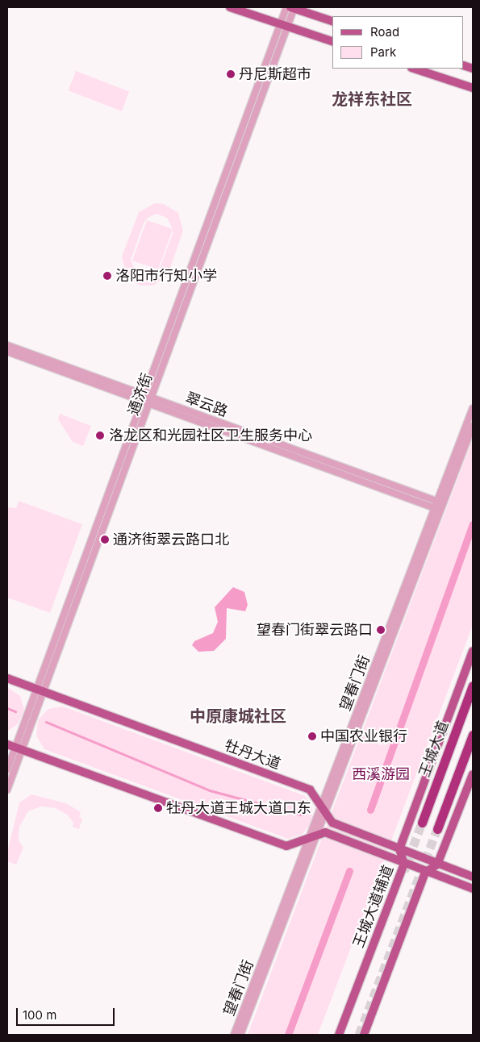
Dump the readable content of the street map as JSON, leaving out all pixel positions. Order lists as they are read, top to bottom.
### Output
{
  "streets": {
    "highway": ["王城大道"],
    "main road": ["牡丹大道", "王城大道辅道"],
    "street": ["通济街", "翠云路", "望春门街"]
  },
  "crossings": [
    ["通济街", "翠云路"],
    ["通济街", "牡丹大道"],
    ["翠云路", "望春门街"],
    ["望春门街", "牡丹大道"]
  ],
  "districts": ["龙祥东社区", "中原康城社区"],
  "parks": ["西溪游园"],
  "places": [
    "丹尼斯超市",
    "洛阳市行知小学",
    "洛龙区和光园社区卫生服务中心",
    "通济街翠云路口北",
    "望春门街翠云路口",
    "中国农业银行",
    "牡丹大道王城大道口东"
  ],
  "legend": ["Road", "Park"],
  "scale_bar": "100 m"
}
